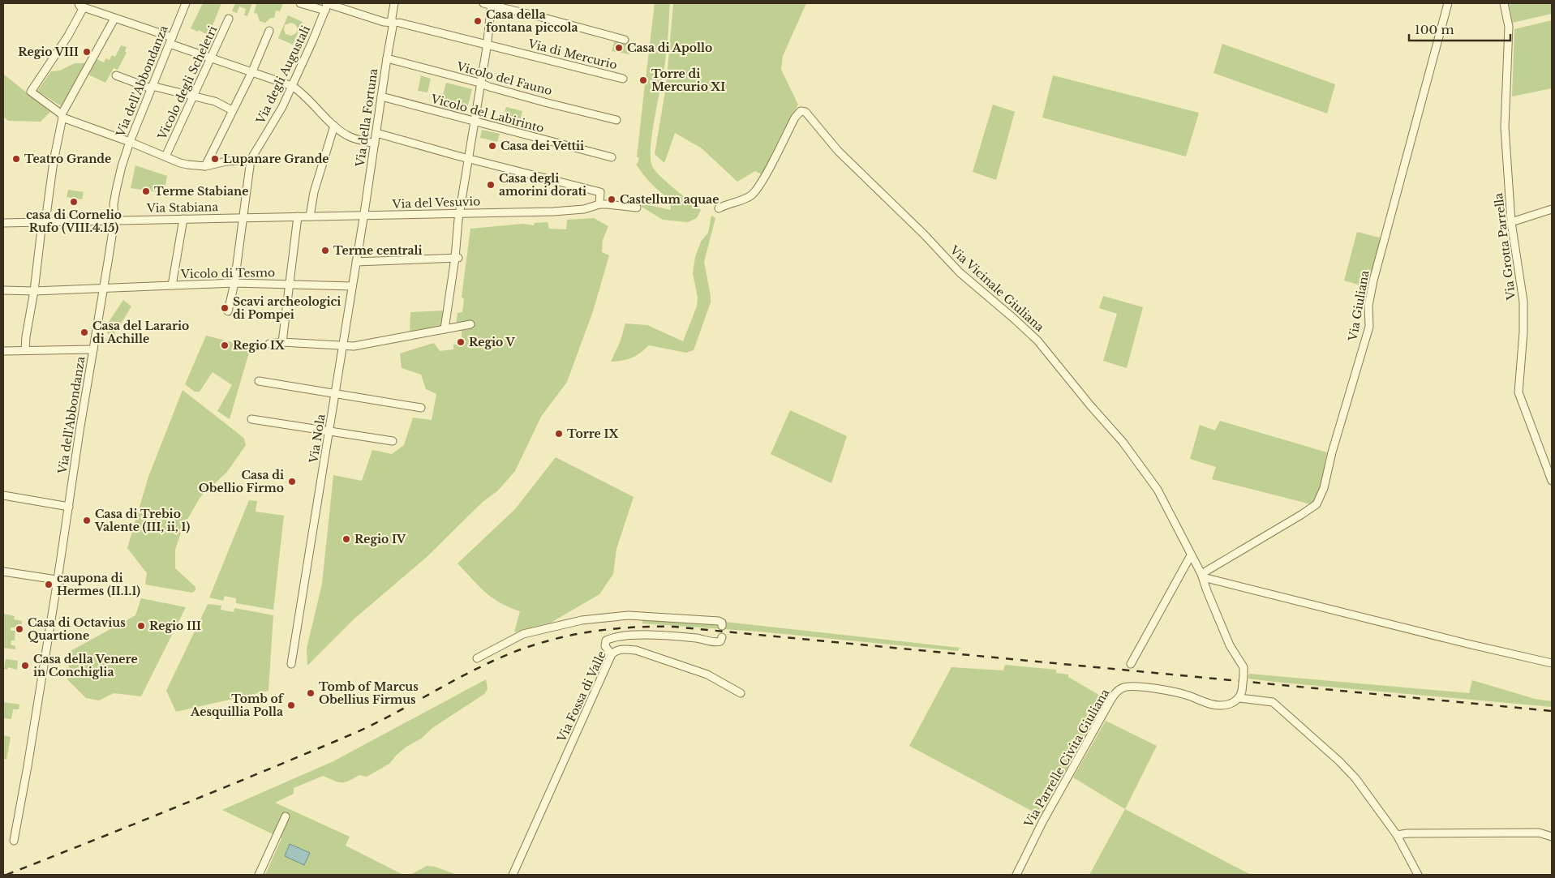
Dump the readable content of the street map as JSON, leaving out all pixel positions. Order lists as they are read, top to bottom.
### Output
{
  "streets": {
    "street": [
      "Via di Mercurio",
      "Via degli Augustali",
      "Vicolo del Fauno",
      "Via dell'Abbondanza",
      "Vicolo degli Scheletri",
      "Vicolo del Labirinto",
      "Via della Fortuna",
      "Via del Vesuvio",
      "Via Stabiana",
      "Via Grotta Parrella",
      "Vicolo di Tesmo",
      "Via Vicinale Giuliana",
      "Via Giuliana",
      "Via Nola",
      "Via Fossa di Valle",
      "Via Parrelle Civita Giuliana"
    ]
  },
  "crossings": [
    ["Via di Mercurio", "Via degli Augustali"],
    ["Via di Mercurio", "Via della Fortuna"],
    ["Via degli Augustali", "Via Stabiana"],
    ["Via degli Augustali", "Vicolo di Tesmo"],
    ["Vicolo del Fauno", "Via della Fortuna"],
    ["Via dell'Abbondanza", "Via Stabiana"],
    ["Via dell'Abbondanza", "Vicolo di Tesmo"],
    ["Vicolo del Labirinto", "Via della Fortuna"],
    ["Via della Fortuna", "Via del Vesuvio"],
    ["Via della Fortuna", "Via Stabiana"],
    ["Via della Fortuna", "Via Nola"],
    ["Via del Vesuvio", "Via Stabiana"],
    ["Via del Vesuvio", "Via Nola"],
    ["Via Stabiana", "Via Nola"],
    ["Vicolo di Tesmo", "Via Nola"],
    ["Via Vicinale Giuliana", "Via Giuliana"]
  ],
  "places": [
    "Casa della fontana piccola",
    "Casa di Apollo",
    "Regio VIII",
    "Torre di Mercurio XI",
    "Casa dei Vettii",
    "Teatro Grande",
    "Lupanare Grande",
    "Casa degli amorini dorati",
    "Terme Stabiane",
    "Castellum aquae",
    "casa di Cornelio Rufo (VIII.4.15)",
    "Terme centrali",
    "Scavi archeologici di Pompei",
    "Casa del Larario di Achille",
    "Regio V",
    "Regio IX",
    "Torre IX",
    "Casa di Obellio Firmo",
    "Casa di Trebio Valente (III, ii, 1)",
    "Regio IV",
    "caupona di Hermes (II.1.1)",
    "Regio III",
    "Casa di Octavius Quartione",
    "Casa della Venere in Conchiglia",
    "Tomb of Marcus Obellius Firmus",
    "Tomb of Aesquillia Polla"
  ],
  "scale_bar": "100 m"
}
